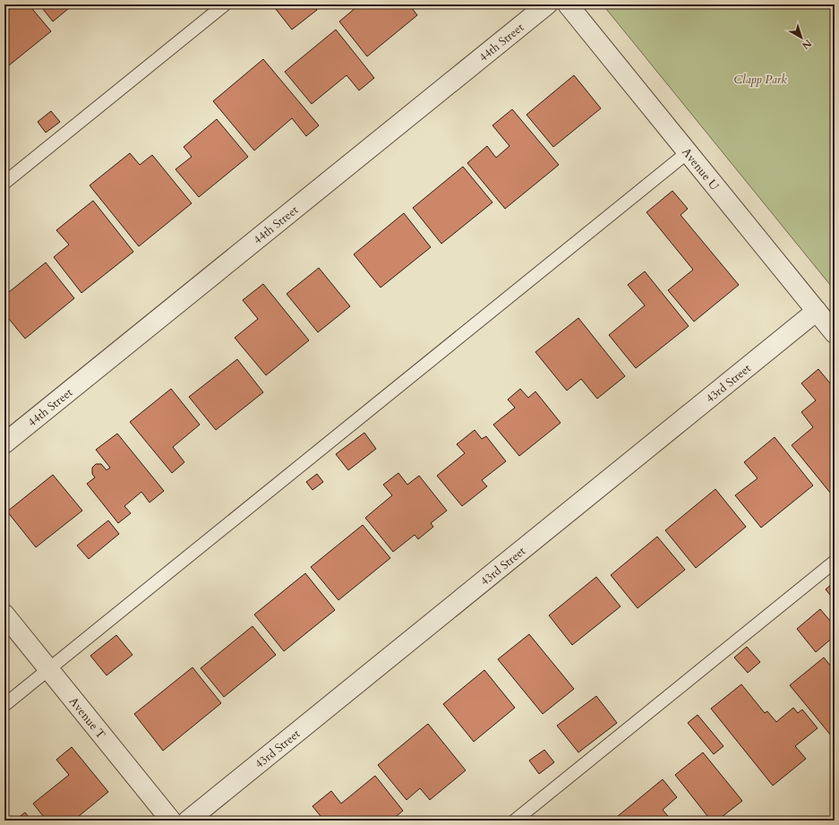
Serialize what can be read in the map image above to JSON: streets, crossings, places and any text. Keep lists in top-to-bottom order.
{
  "streets": {
    "street": [
      "44th Street",
      "Avenue U",
      "43rd Street",
      "Avenue T"
    ]
  },
  "crossings": [
    ["Avenue U", "43rd Street"]
  ],
  "parks": ["Clapp Park"],
  "north": "bottom right"
}
